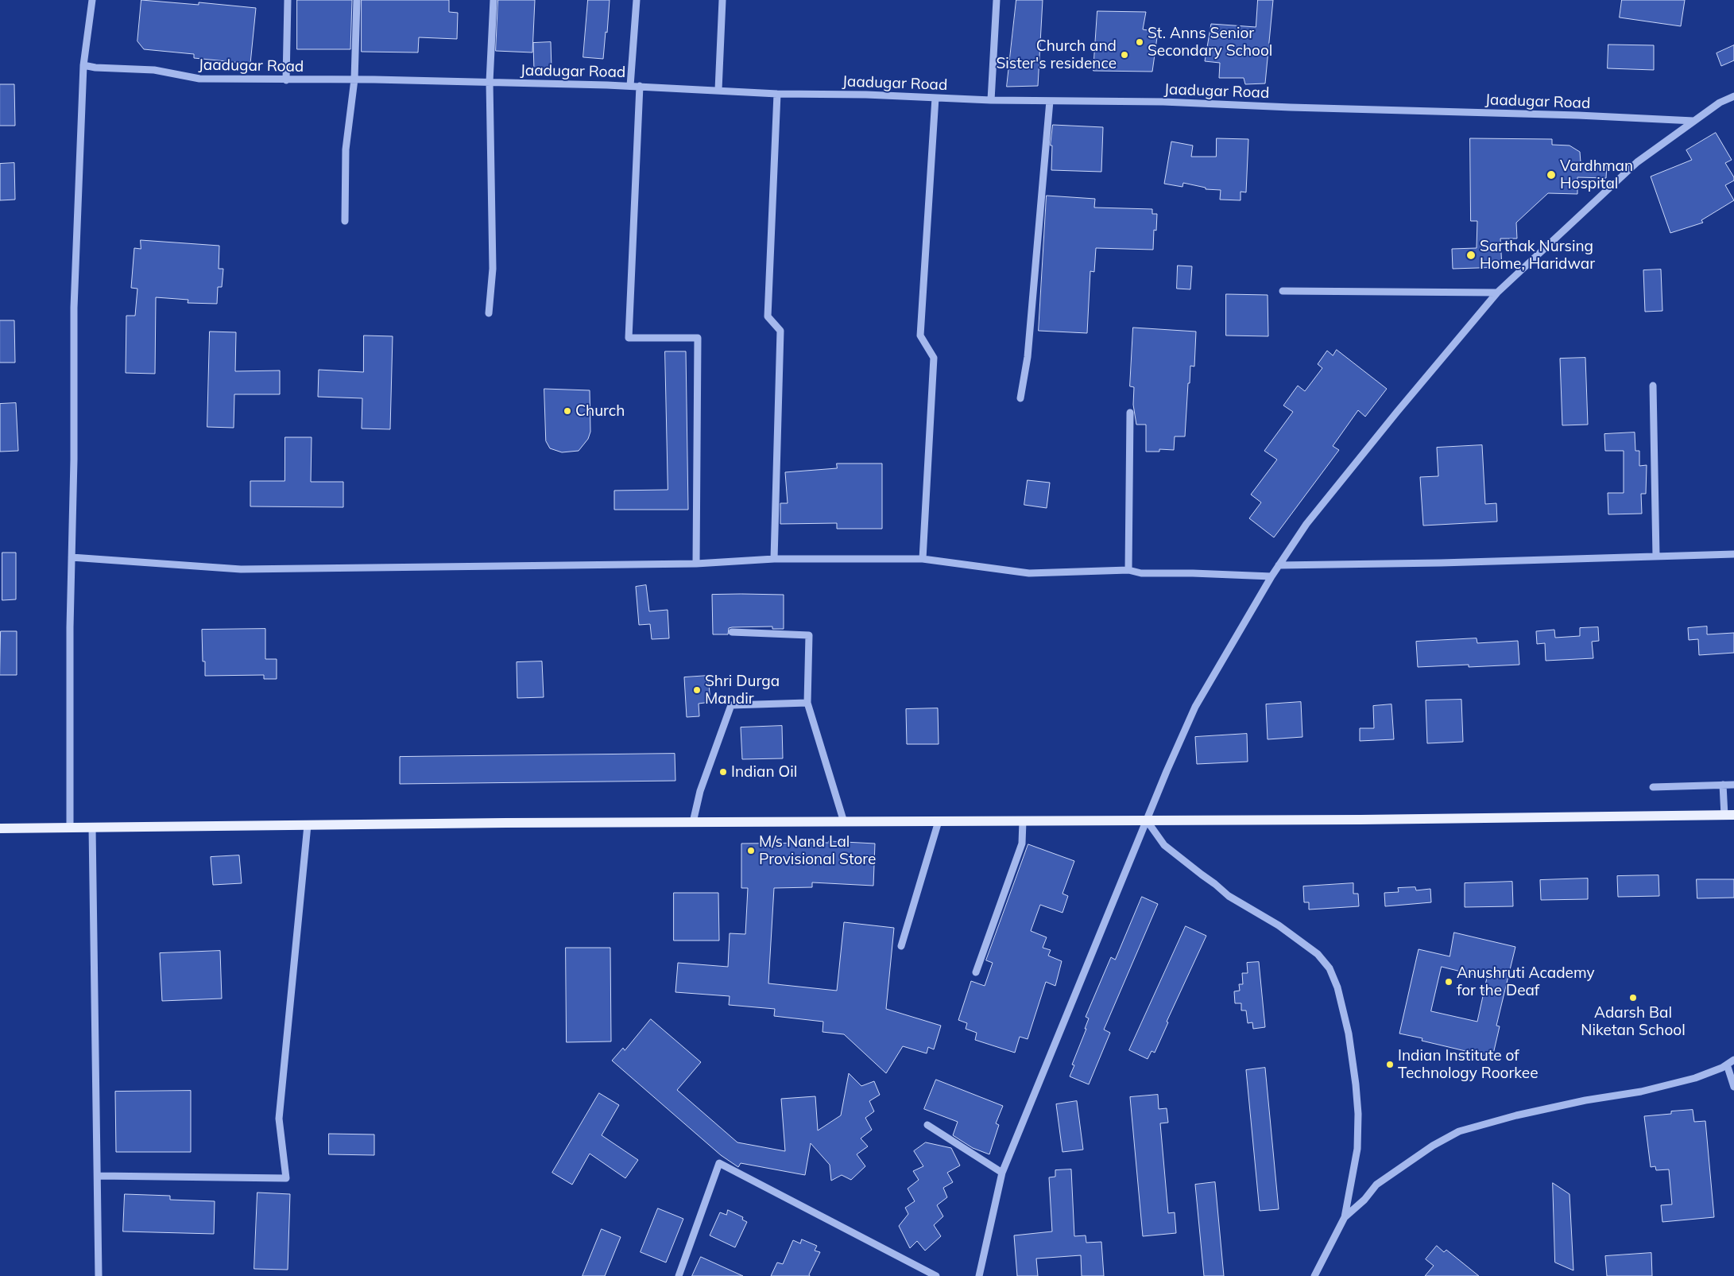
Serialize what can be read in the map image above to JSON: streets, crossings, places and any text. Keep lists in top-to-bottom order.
{
  "streets": {
    "street": ["Jaadugar Road"]
  },
  "places": [
    "St. Anns Senior Secondary School",
    "Church and Sister's residence",
    "Vardhman Hospital",
    "Sarthak Nursing Home, Haridwar",
    "Church",
    "Shri Durga Mandir",
    "Indian Oil",
    "M/s Nand Lal Provisional Store",
    "Anushruti Academy for the Deaf",
    "Adarsh Bal Niketan School",
    "Indian Institute of Technology Roorkee"
  ]
}
